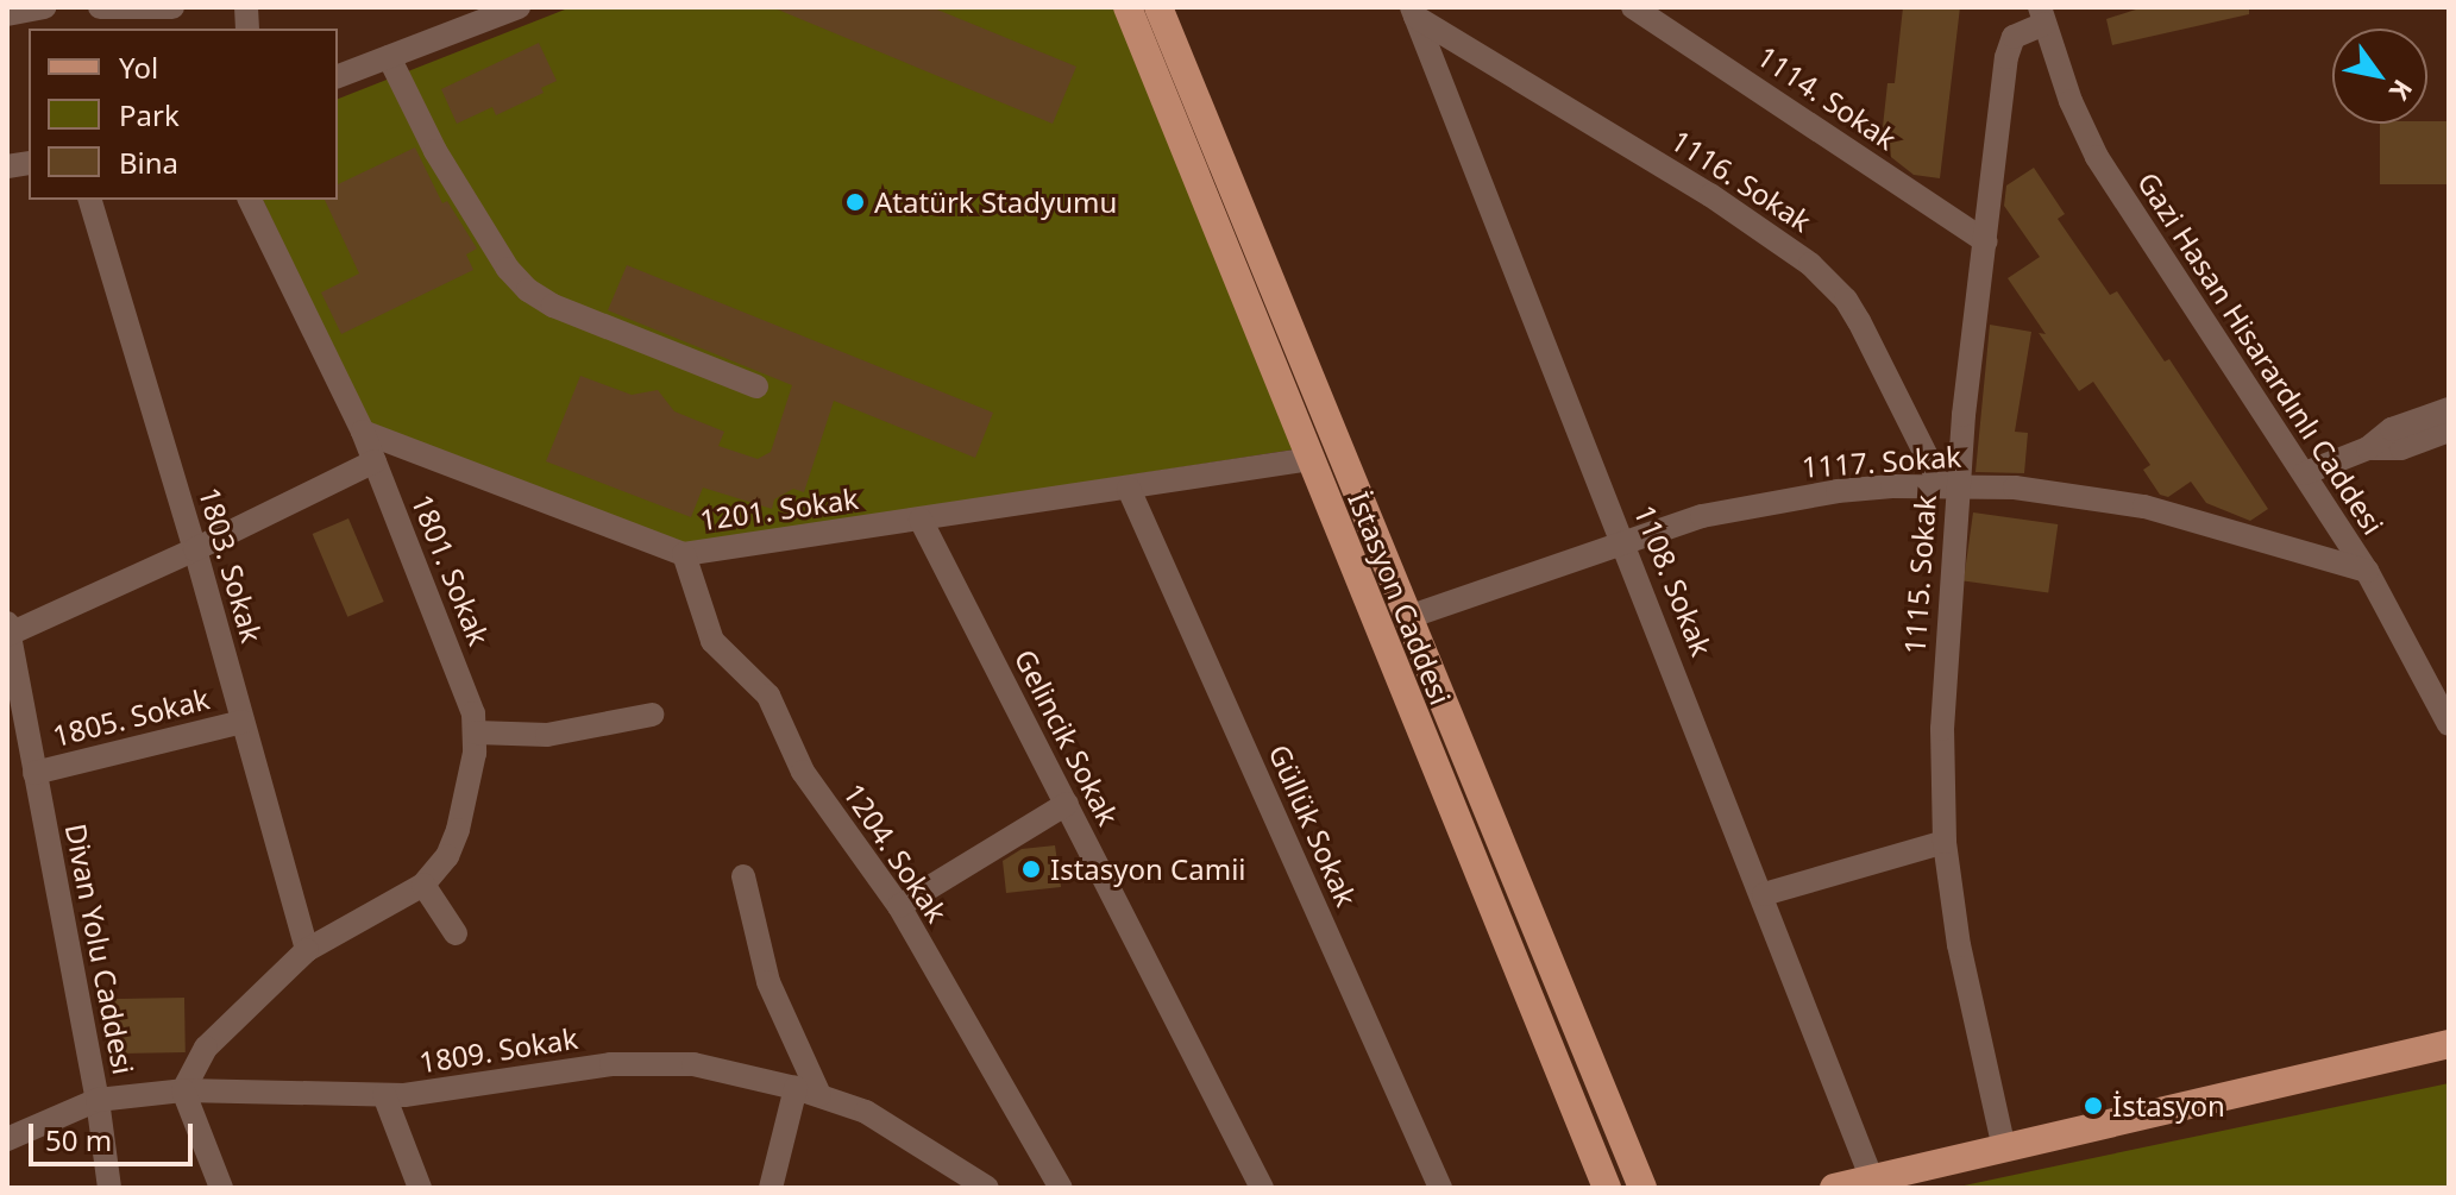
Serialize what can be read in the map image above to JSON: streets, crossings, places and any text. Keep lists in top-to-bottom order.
{
  "streets": {
    "main road": ["İstasyon Caddesi"],
    "street": [
      "1114. Sokak",
      "1116. Sokak",
      "Gazi Hasan Hisarardınlı Caddesi",
      "1117. Sokak",
      "1201. Sokak",
      "1803. Sokak",
      "1801. Sokak",
      "1115. Sokak",
      "1108. Sokak",
      "1805. Sokak",
      "Gelincik Sokak",
      "Güllük Sokak",
      "1204. Sokak",
      "Divan Yolu Caddesi",
      "1809. Sokak"
    ]
  },
  "crossings": [
    ["1114. Sokak", "1115. Sokak"],
    ["1116. Sokak", "1117. Sokak"],
    ["1116. Sokak", "1115. Sokak"],
    ["1116. Sokak", "1108. Sokak"],
    ["Gazi Hasan Hisarardınlı Caddesi", "1117. Sokak"],
    ["Gazi Hasan Hisarardınlı Caddesi", "1115. Sokak"],
    ["1117. Sokak", "1115. Sokak"],
    ["1117. Sokak", "1108. Sokak"],
    ["1117. Sokak", "İstasyon Caddesi"],
    ["1201. Sokak", "1801. Sokak"],
    ["1201. Sokak", "İstasyon Caddesi"],
    ["1201. Sokak", "Gelincik Sokak"],
    ["1201. Sokak", "Güllük Sokak"],
    ["1201. Sokak", "1204. Sokak"],
    ["1803. Sokak", "1805. Sokak"],
    ["1805. Sokak", "Divan Yolu Caddesi"],
    ["Divan Yolu Caddesi", "1809. Sokak"]
  ],
  "places": ["Atatürk Stadyumu", "Istasyon Camii", "İstasyon"],
  "legend": ["Yol", "Park", "Bina"],
  "scale_bar": "50 m",
  "north": "bottom right"
}
